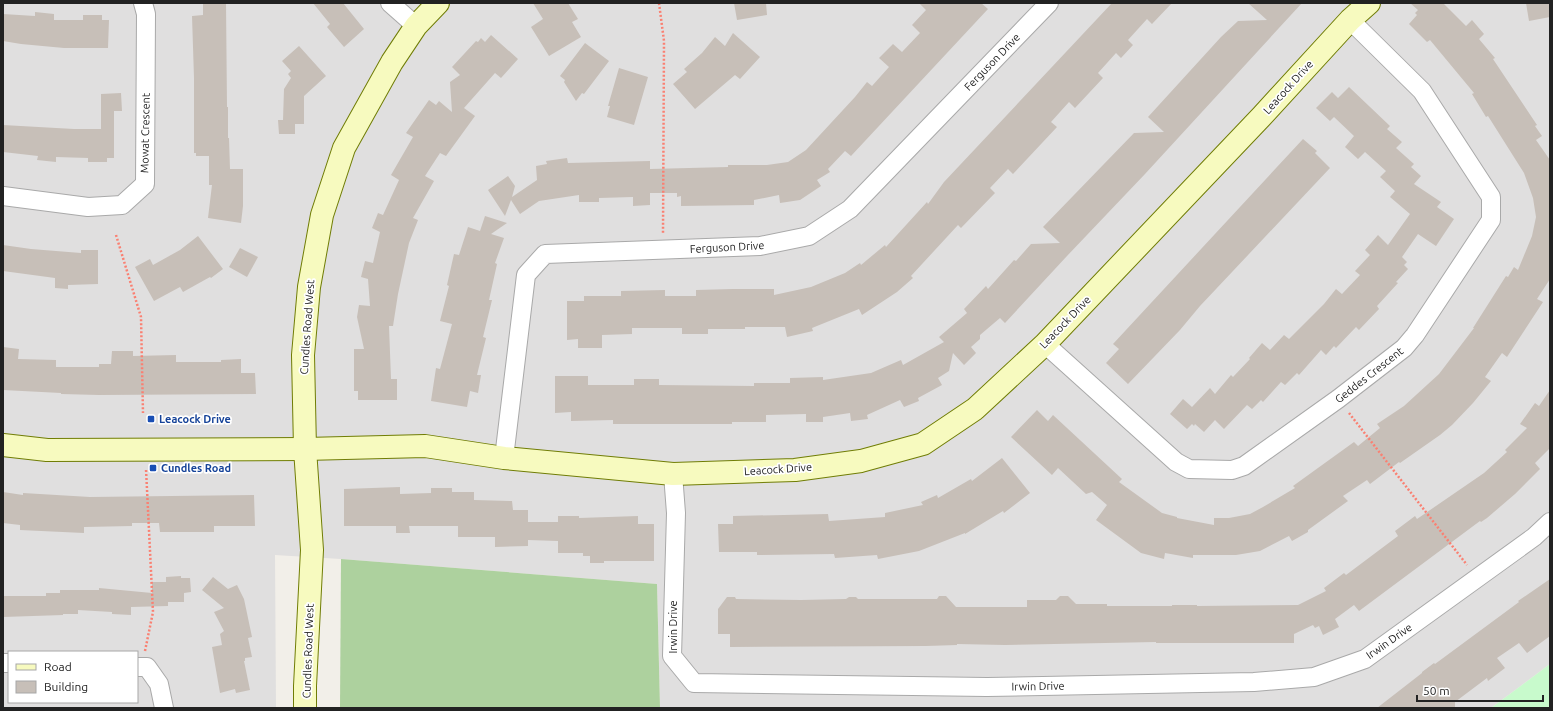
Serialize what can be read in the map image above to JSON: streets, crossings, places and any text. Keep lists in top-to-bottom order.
{
  "streets": {
    "street": [
      "Ferguson Drive",
      "Leacock Drive",
      "Mowat Crescent",
      "Cundles Road West",
      "Geddes Crescent",
      "Irwin Drive"
    ]
  },
  "crossings": [
    ["Ferguson Drive", "Leacock Drive"],
    ["Leacock Drive", "Cundles Road West"],
    ["Leacock Drive", "Geddes Crescent"],
    ["Leacock Drive", "Irwin Drive"]
  ],
  "places": {
    "transit": ["Leacock Drive", "Cundles Road"]
  },
  "legend": ["Road", "Building"],
  "scale_bar": "50 m"
}
